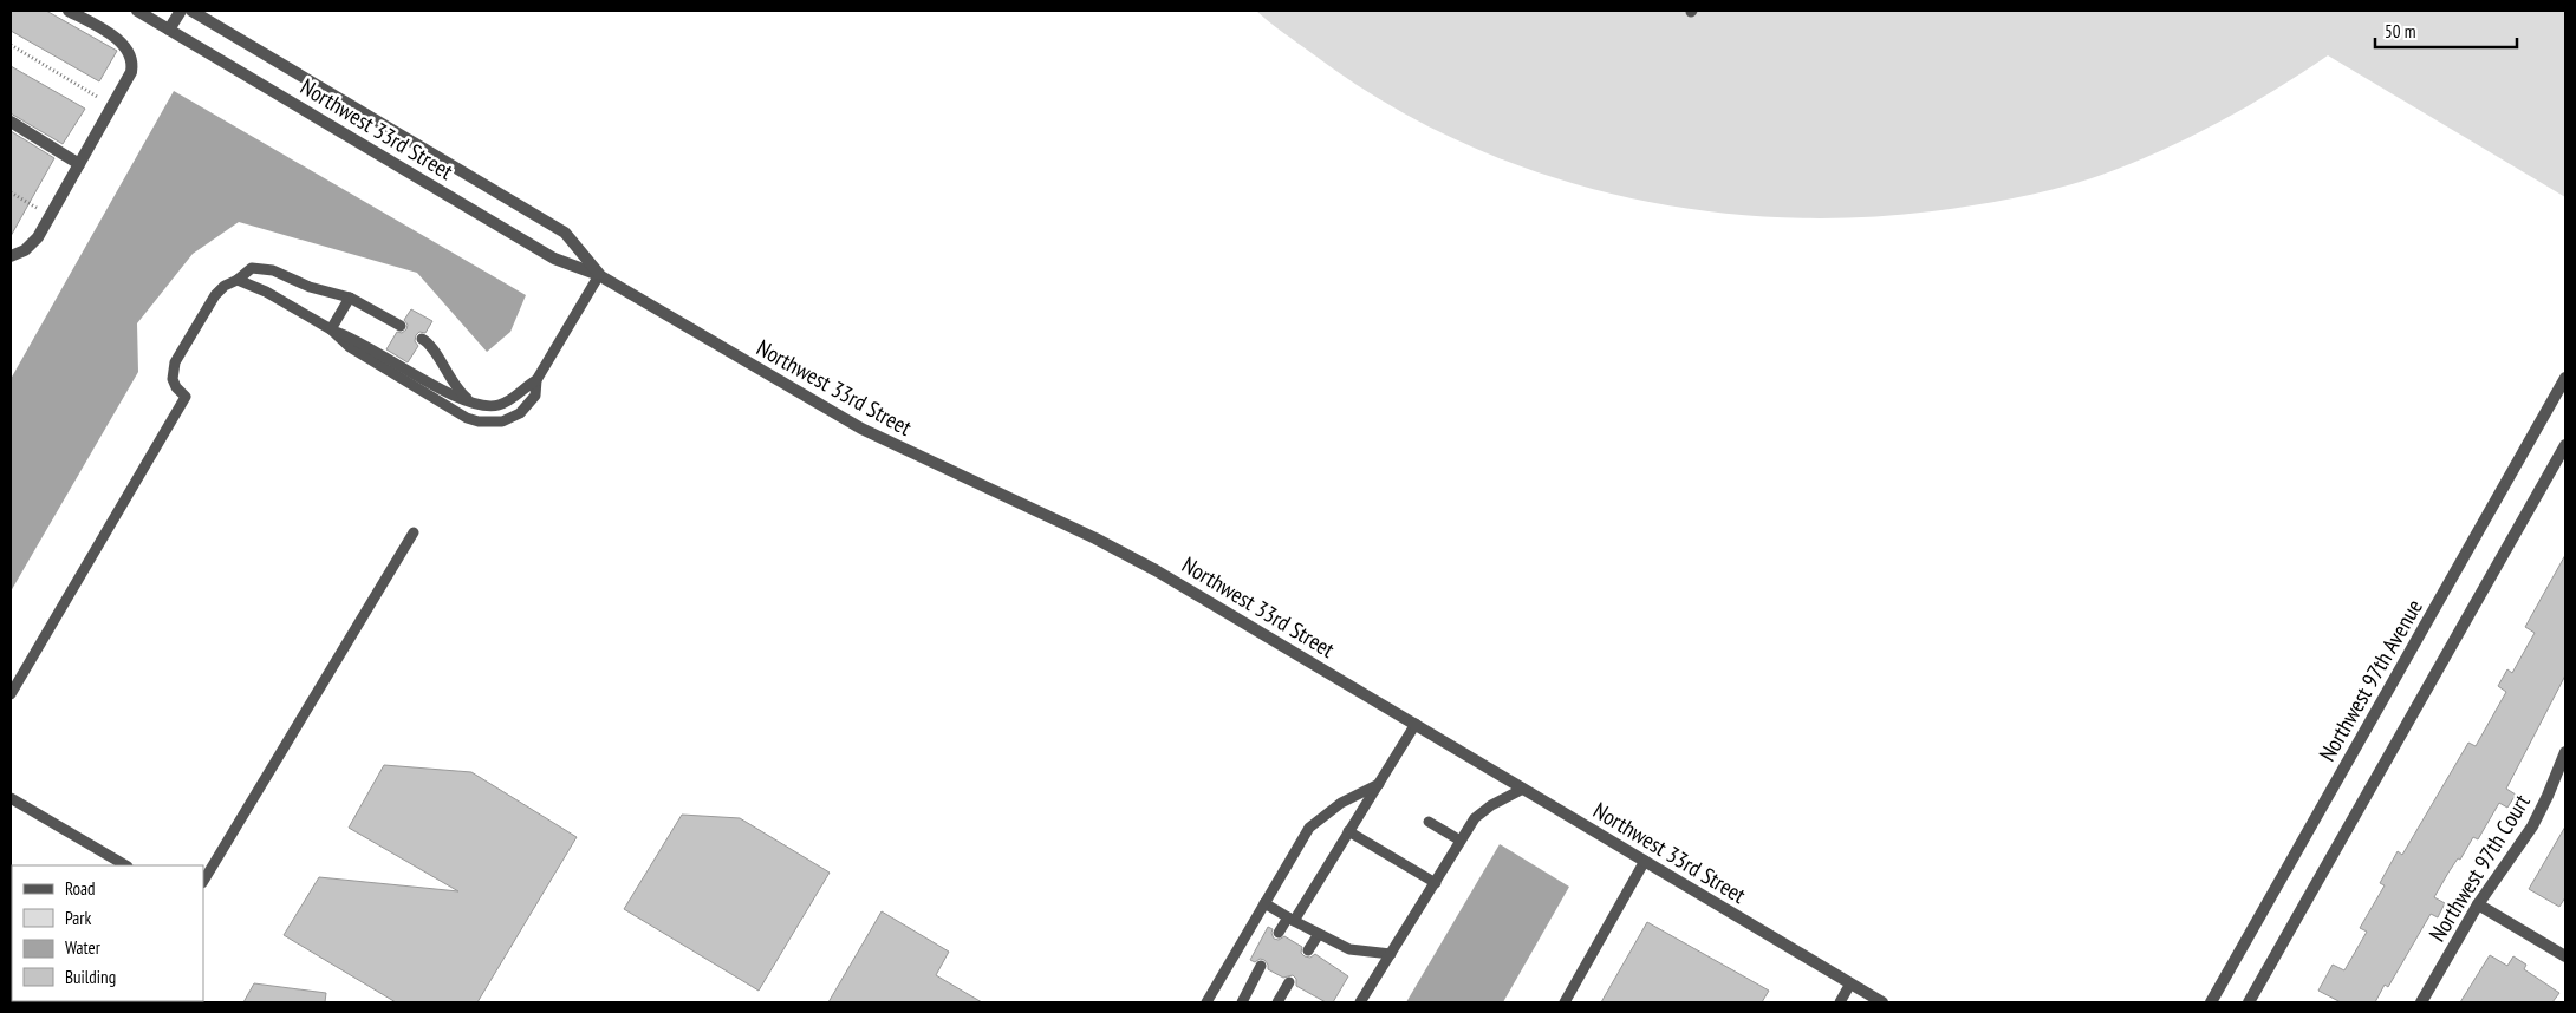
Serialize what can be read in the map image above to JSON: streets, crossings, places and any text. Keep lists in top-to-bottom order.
{
  "streets": {
    "street": ["Northwest 33rd Street", "Northwest 97th Avenue", "Northwest 97th Court"]
  },
  "legend": [
    "Road",
    "Park",
    "Water",
    "Building"
  ],
  "scale_bar": "50 m"
}
